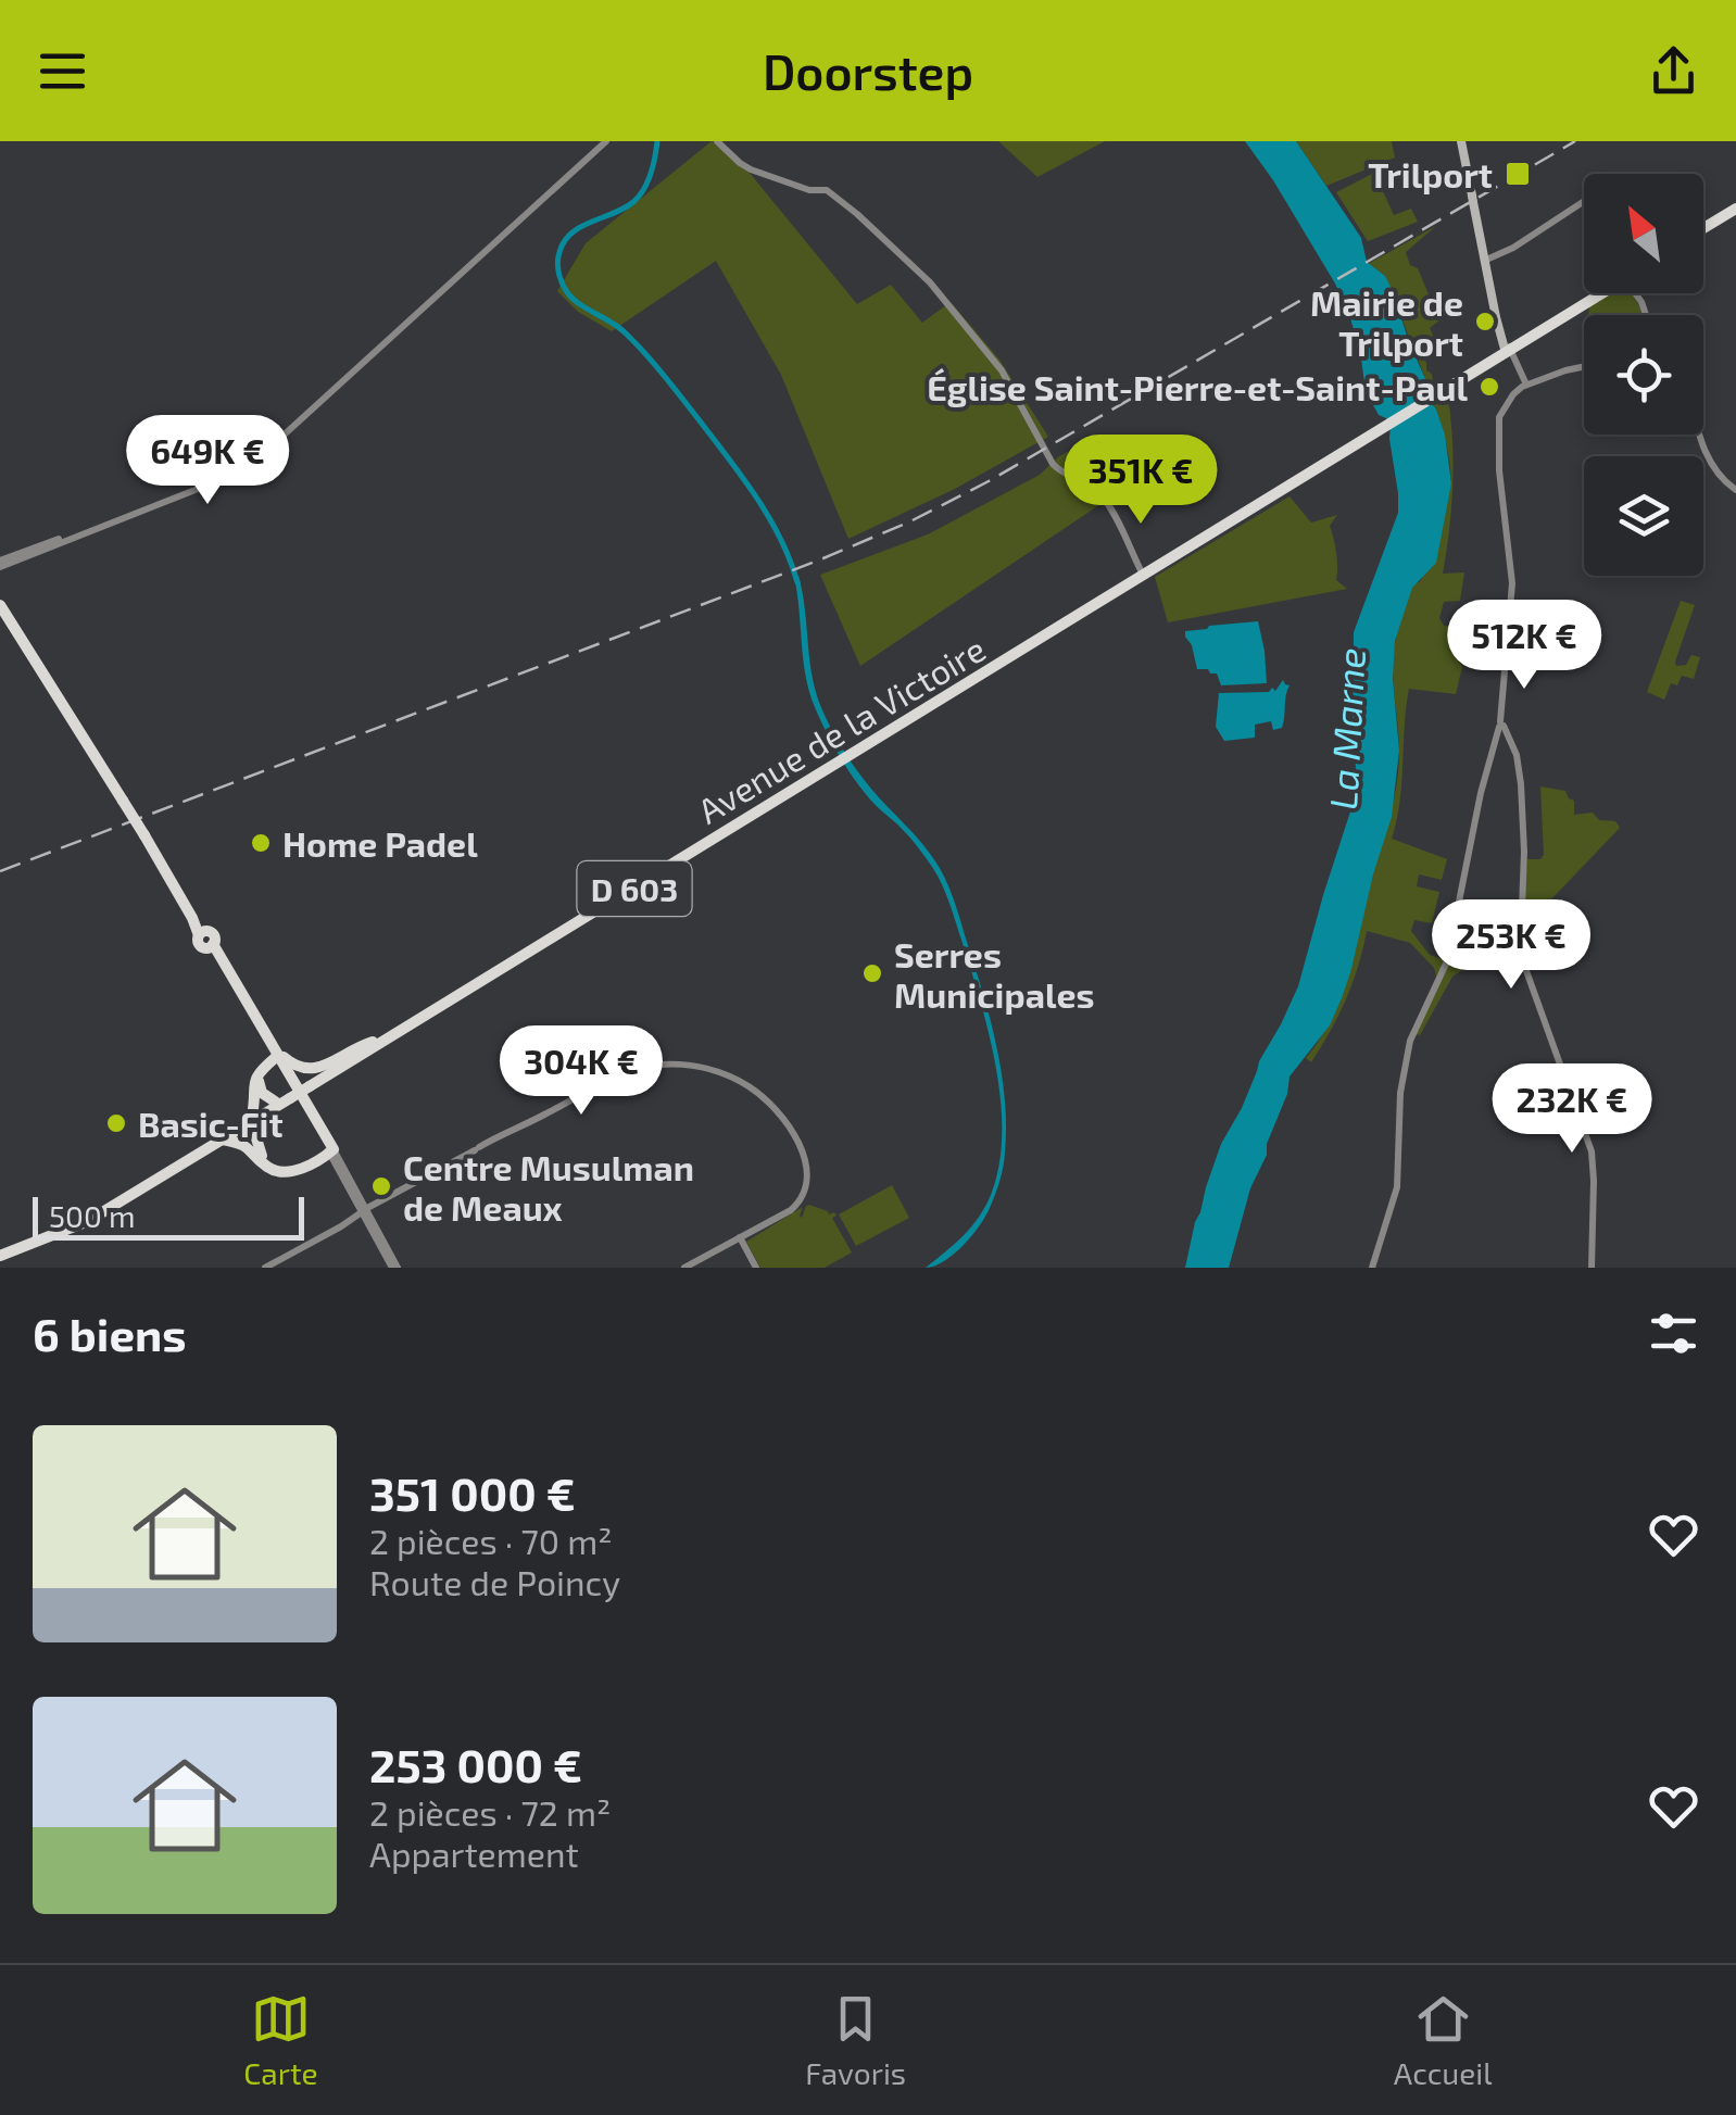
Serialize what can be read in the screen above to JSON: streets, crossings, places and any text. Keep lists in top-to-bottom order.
{
  "streets": {
    "main road": ["Avenue de la Victoire", "D 603"]
  },
  "crossings": [
    ["Avenue de la Victoire", "D 603"]
  ],
  "water": ["La Marne"],
  "places": {
    "transit": ["Trilport"],
    "other": [
      "Mairie de Trilport",
      "Église Saint-Pierre-et-Saint-Paul",
      "Home Padel",
      "Serres Municipales",
      "Basic-Fit",
      "Centre Musulman de Meaux"
    ]
  },
  "scale_bar": "500 m",
  "north": "top left",
  "page": {
    "header": "Doorstep",
    "price": [
      "649K €",
      "351K €",
      "512K €",
      "253K €",
      "304K €",
      "232K €"
    ],
    "scale": "500 m",
    "heading": "6 biens",
    "list": [
      {
        "name": "351 000 €",
        "note": "2 pièces · 70 m² · Route de Poincy"
      },
      {
        "name": "253 000 €",
        "note": "2 pièces · 72 m² · Appartement"
      }
    ],
    "tabs": ["Carte", "Favoris", "Accueil"]
  }
}
